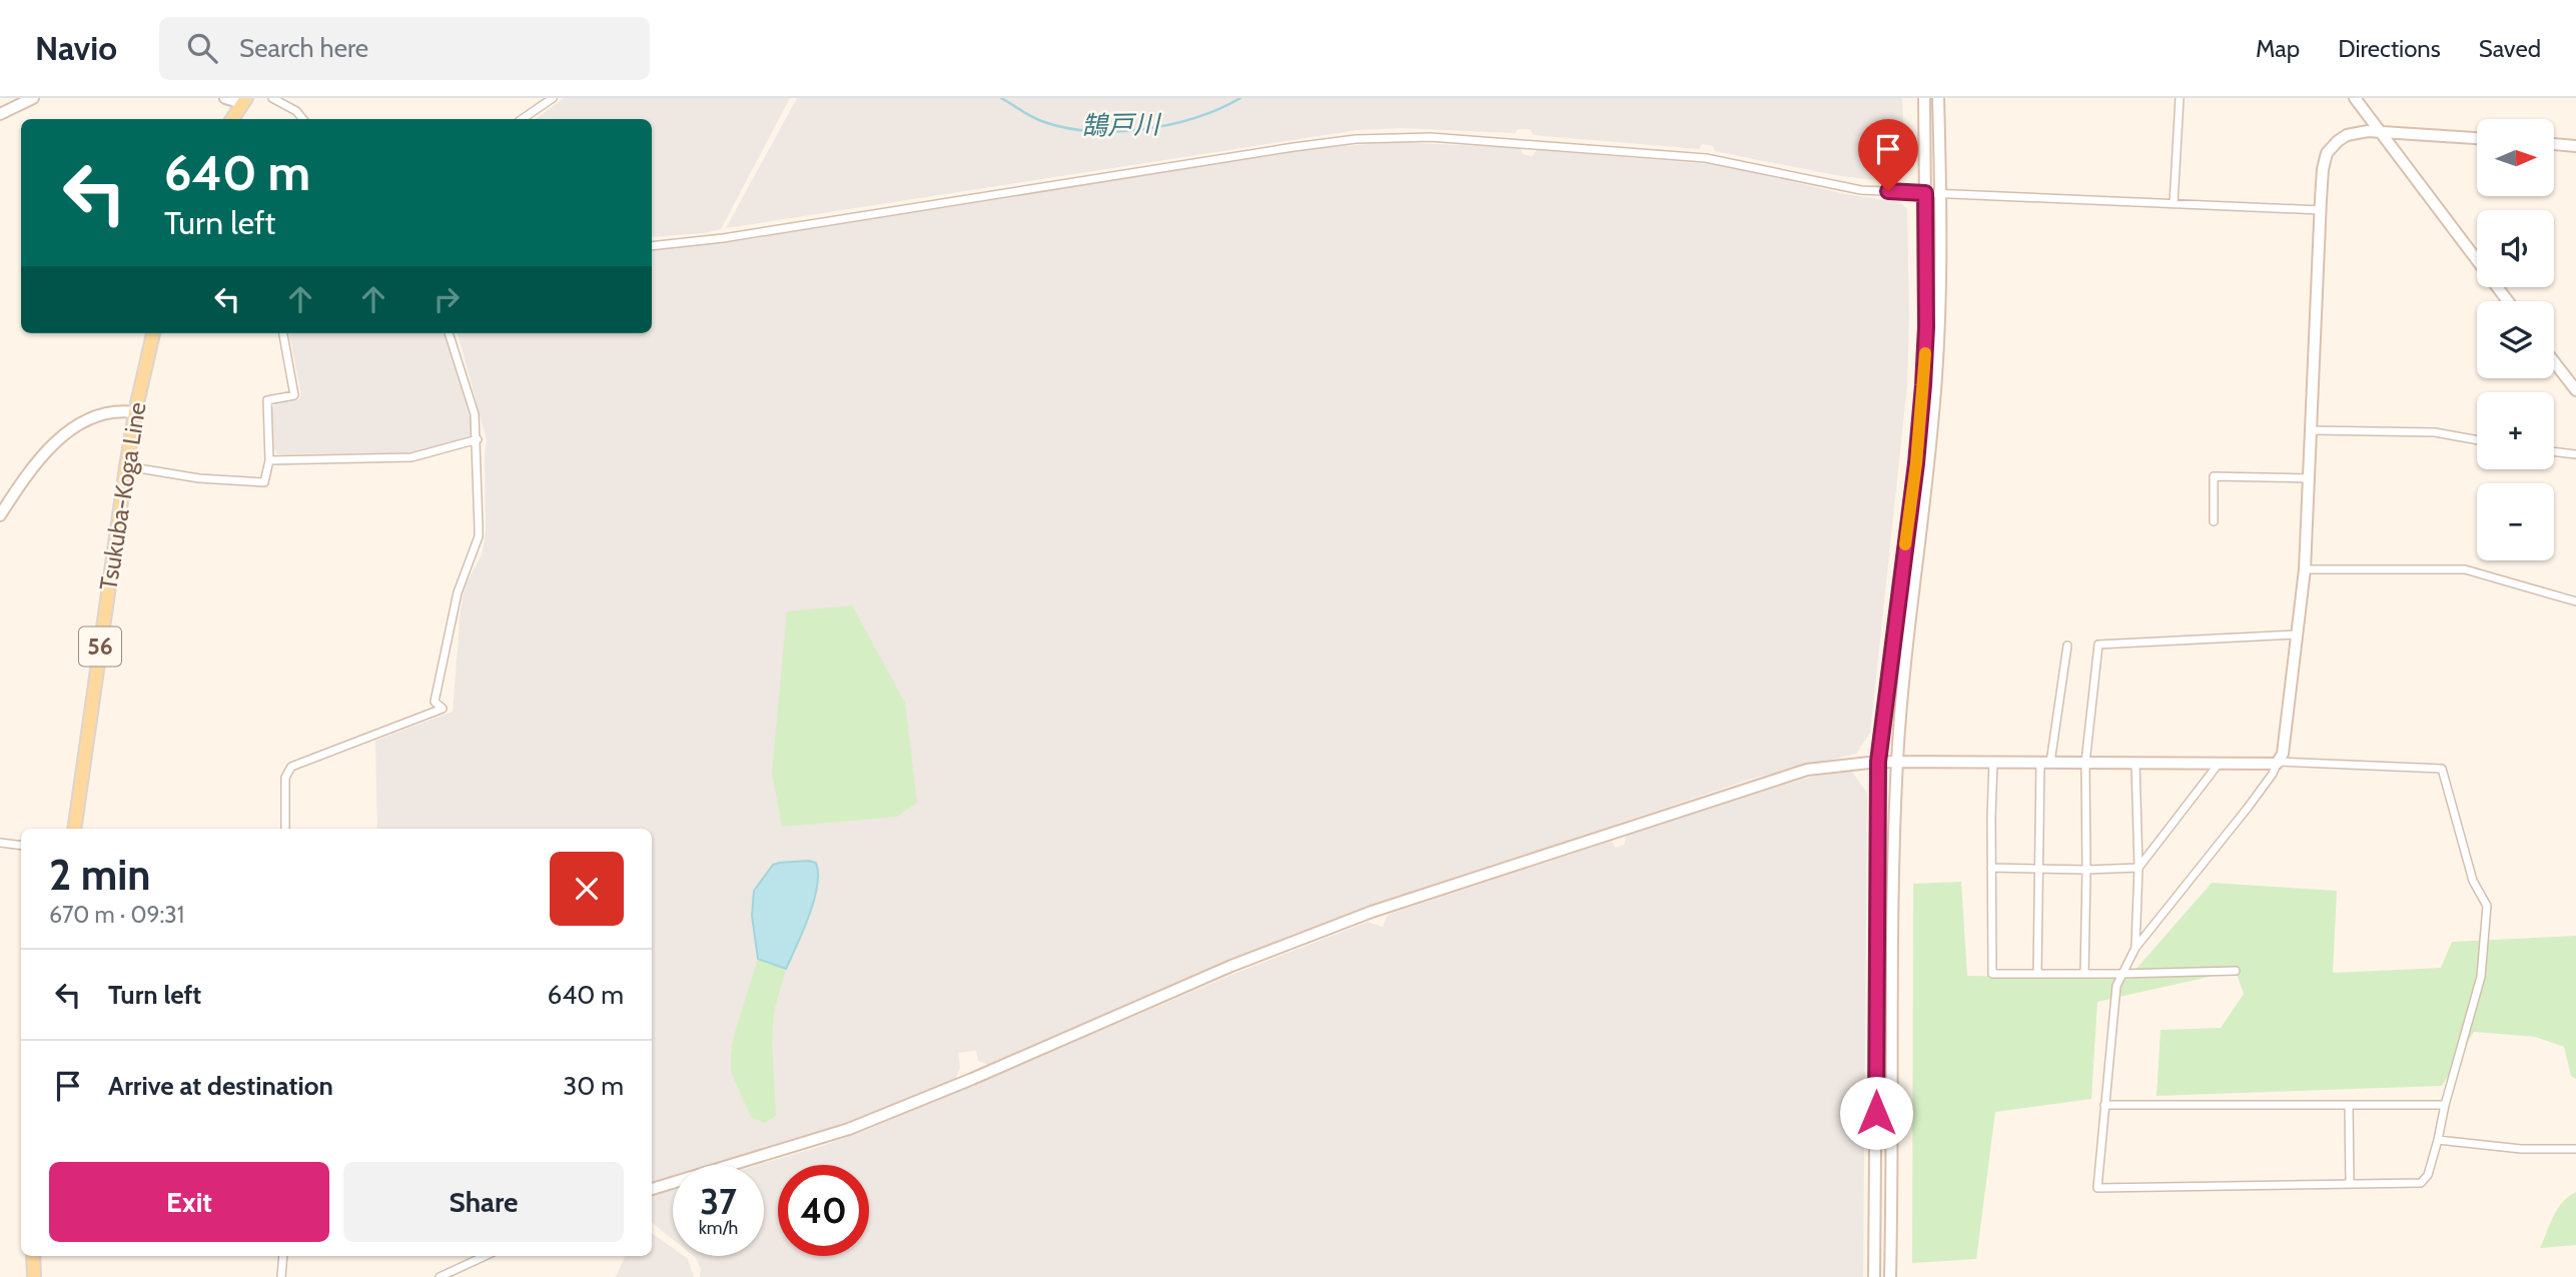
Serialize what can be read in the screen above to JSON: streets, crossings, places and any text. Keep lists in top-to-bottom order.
{
  "streets": {
    "main road": ["Tsukuba-Koga Line", "56"]
  },
  "water": ["鵠戸川"],
  "north": "right",
  "page": {
    "header": "Navio",
    "search": "Search here",
    "nav": ["Map", "Directions", "Saved"],
    "map_buttons": ["+", "−"],
    "turn": ["640 m", "Turn left"],
    "heading": ["2 min", "670 m · 09:31"],
    "list": [
      {
        "name": "Turn left",
        "value": "640 m"
      },
      {
        "name": "Arrive at destination",
        "value": "30 m"
      }
    ],
    "buttons": ["Exit", "Share"],
    "speed": "37 km/h",
    "limit": "40"
  }
}
